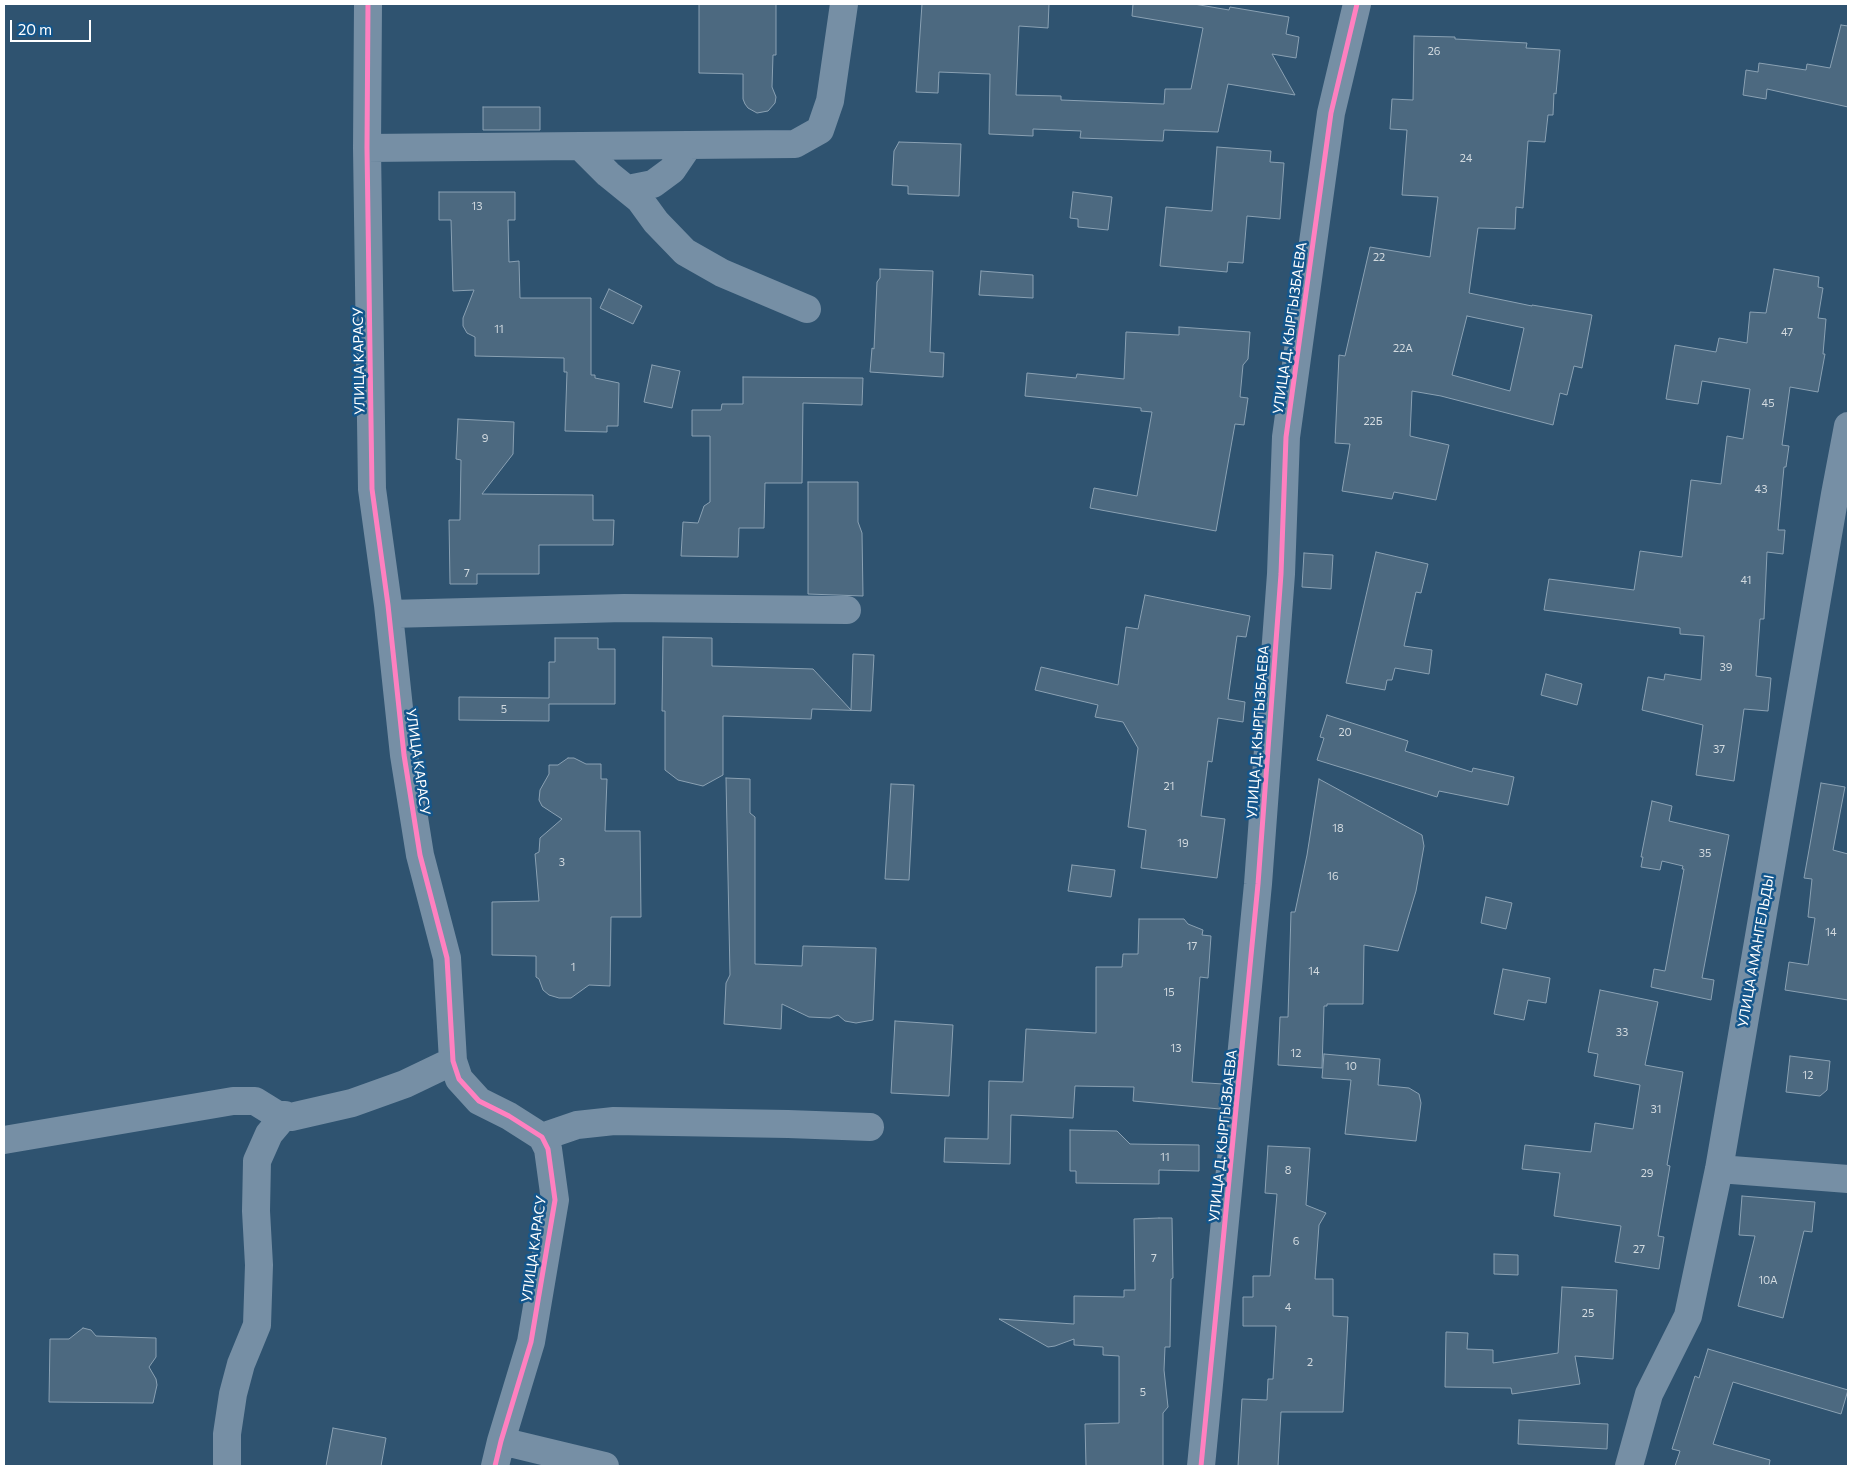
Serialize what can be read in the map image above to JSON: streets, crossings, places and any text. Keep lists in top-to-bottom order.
{
  "streets": {
    "street": ["УЛИЦА Д. КЫРГЫЗБАЕВА", "УЛИЦА КАРАСУ", "УЛИЦА АМАНГЕЛЬДЫ"]
  },
  "house_numbers": [
    "26",
    "24",
    "13",
    "22",
    "11",
    "47",
    "22А",
    "45",
    "22Б",
    "9",
    "43",
    "7",
    "41",
    "39",
    "5",
    "20",
    "37",
    "21",
    "18",
    "19",
    "35",
    "3",
    "16",
    "14",
    "17",
    "1",
    "14",
    "15",
    "33",
    "13",
    "12",
    "10",
    "12",
    "31",
    "11",
    "8",
    "29",
    "6",
    "27",
    "7",
    "10А",
    "4",
    "25",
    "2",
    "5"
  ],
  "scale_bar": "20 m"
}
